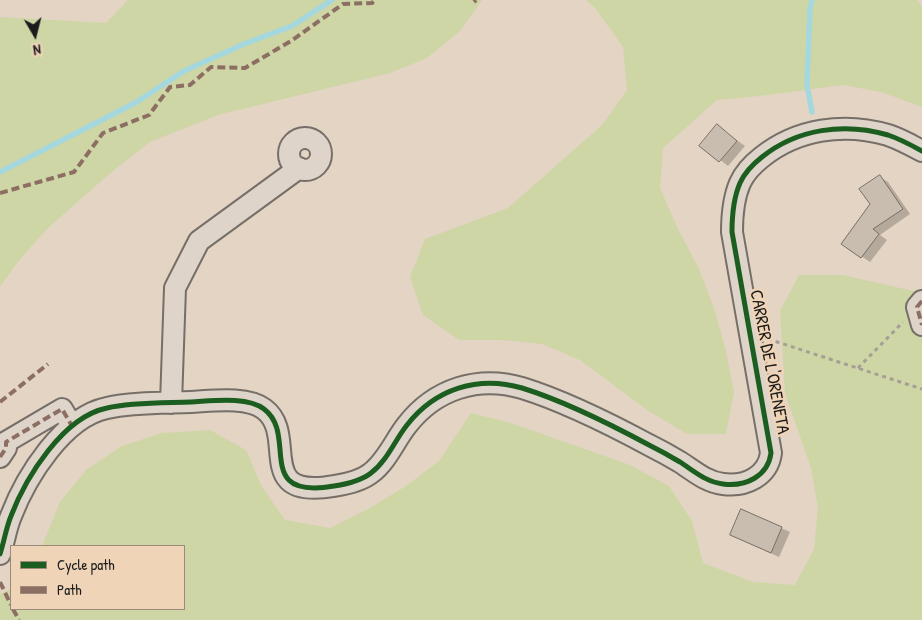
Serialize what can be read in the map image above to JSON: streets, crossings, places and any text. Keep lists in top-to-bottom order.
{
  "streets": {
    "street": ["CARRER DE L'ORENETA"]
  },
  "legend": ["Cycle path", "Path"],
  "north": "bottom"
}
